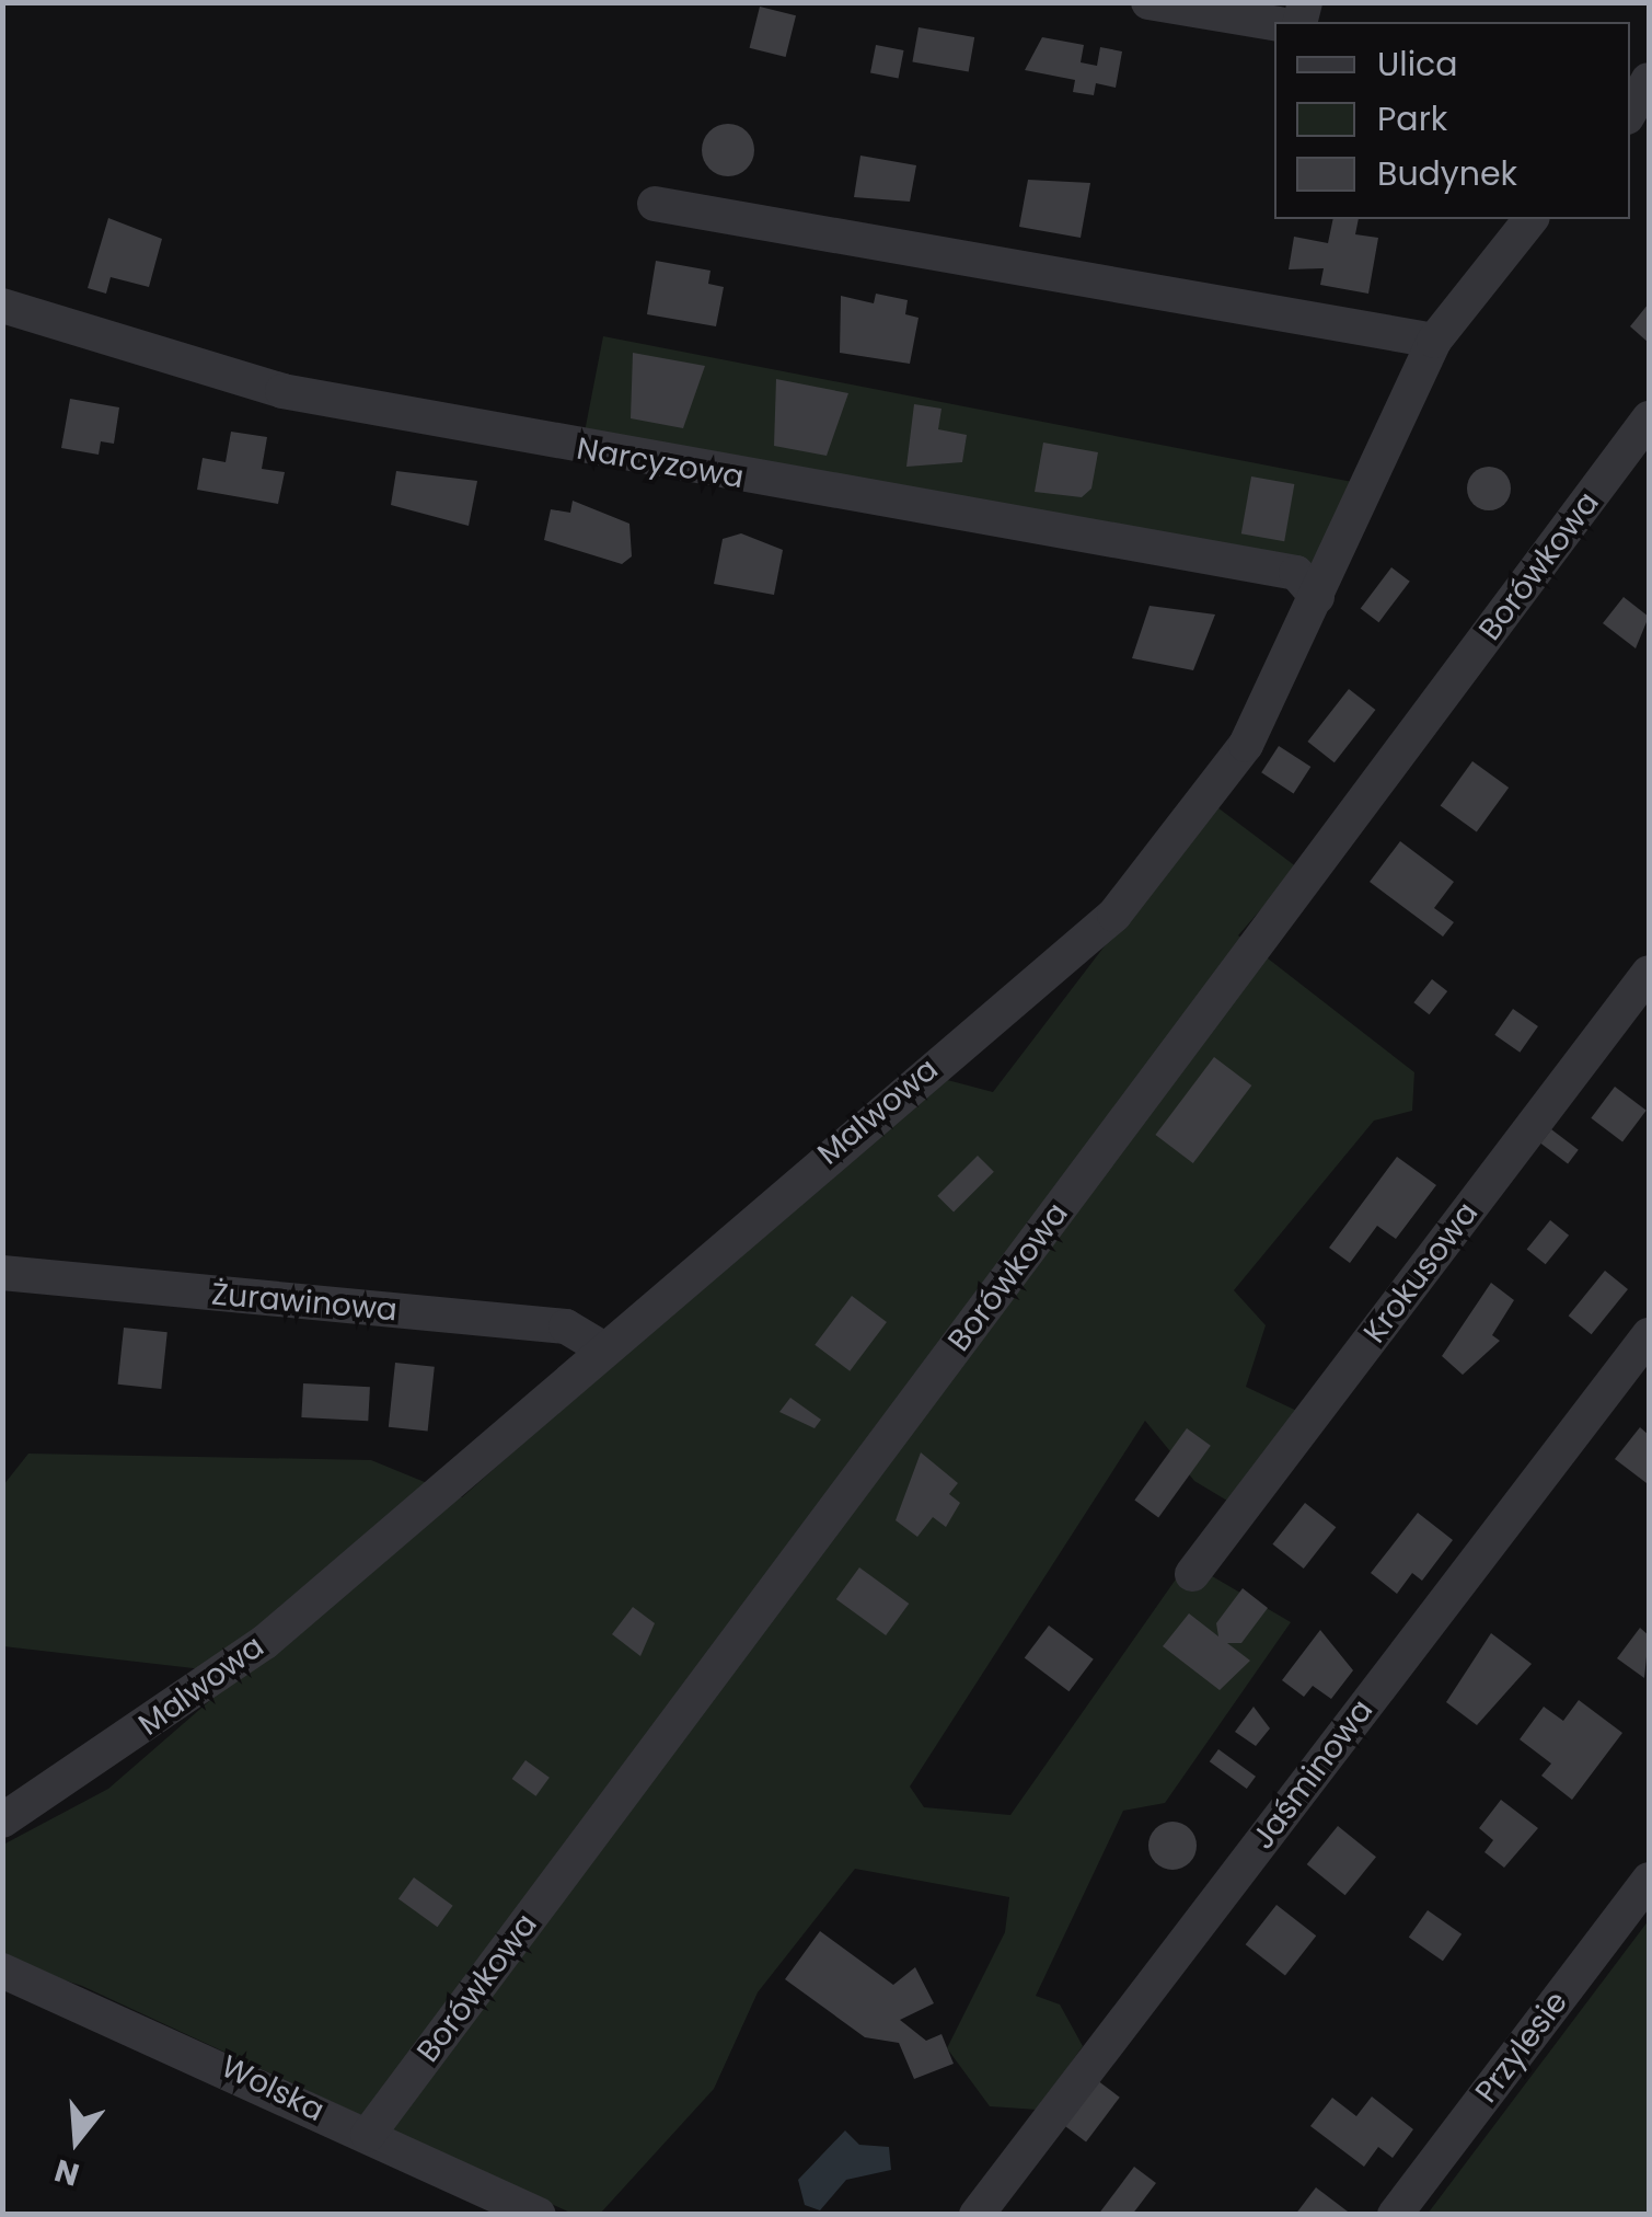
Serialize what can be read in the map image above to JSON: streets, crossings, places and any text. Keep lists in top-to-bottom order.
{
  "streets": {
    "street": [
      "Narcyzowa",
      "Borówkowa",
      "Malwowa",
      "Krokusowa",
      "Żurawinowa",
      "Jaśminowa",
      "Przylesie",
      "Wolska"
    ]
  },
  "crossings": [
    ["Narcyzowa", "Malwowa"],
    ["Borówkowa", "Wolska"],
    ["Malwowa", "Żurawinowa"]
  ],
  "legend": ["Ulica", "Park", "Budynek"],
  "north": "bottom"
}
